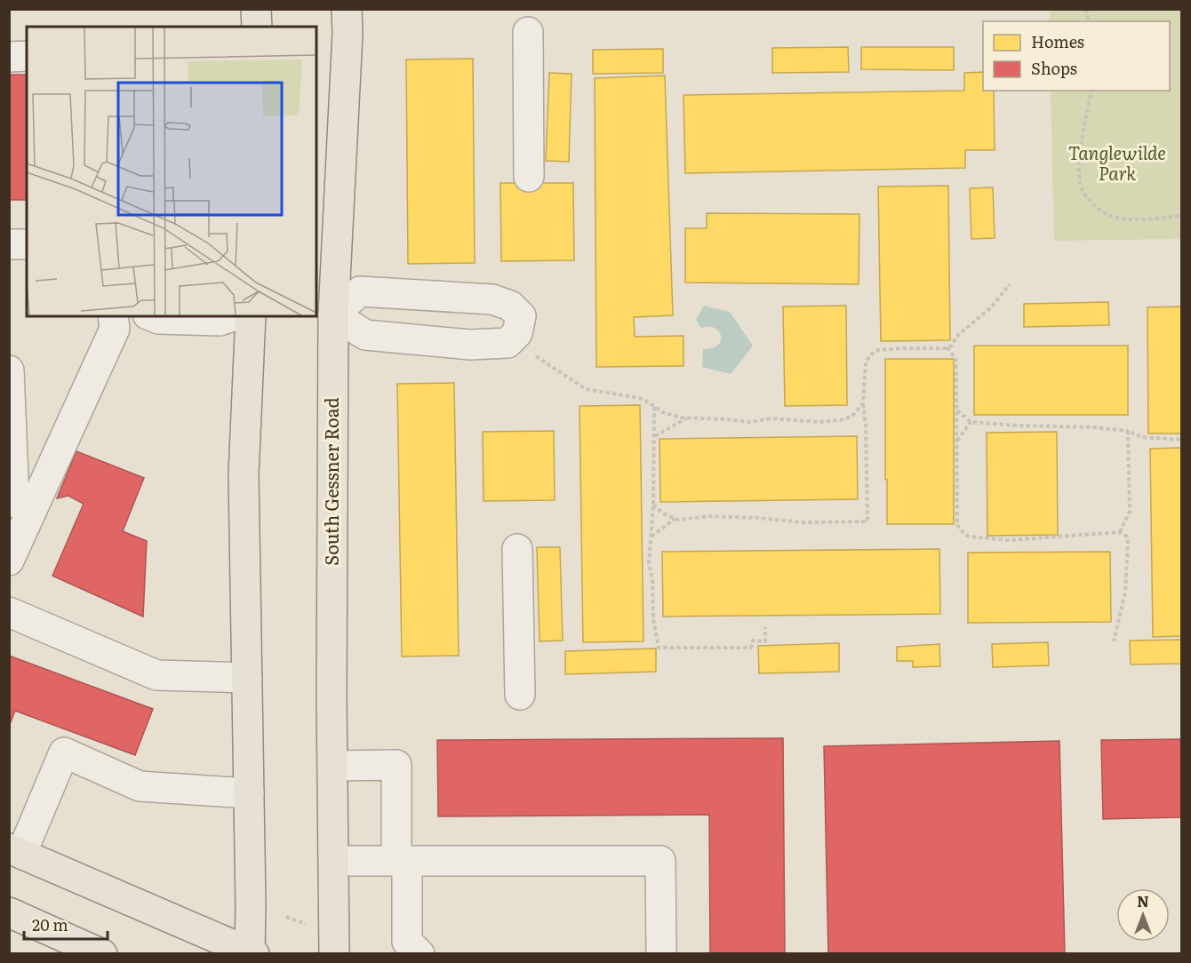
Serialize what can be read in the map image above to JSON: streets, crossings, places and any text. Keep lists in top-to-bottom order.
{
  "streets": {
    "main road": ["South Gessner Road"]
  },
  "parks": ["Tanglewilde Park"],
  "legend": ["Homes", "Shops"],
  "scale_bar": "20 m",
  "north": "top"
}
